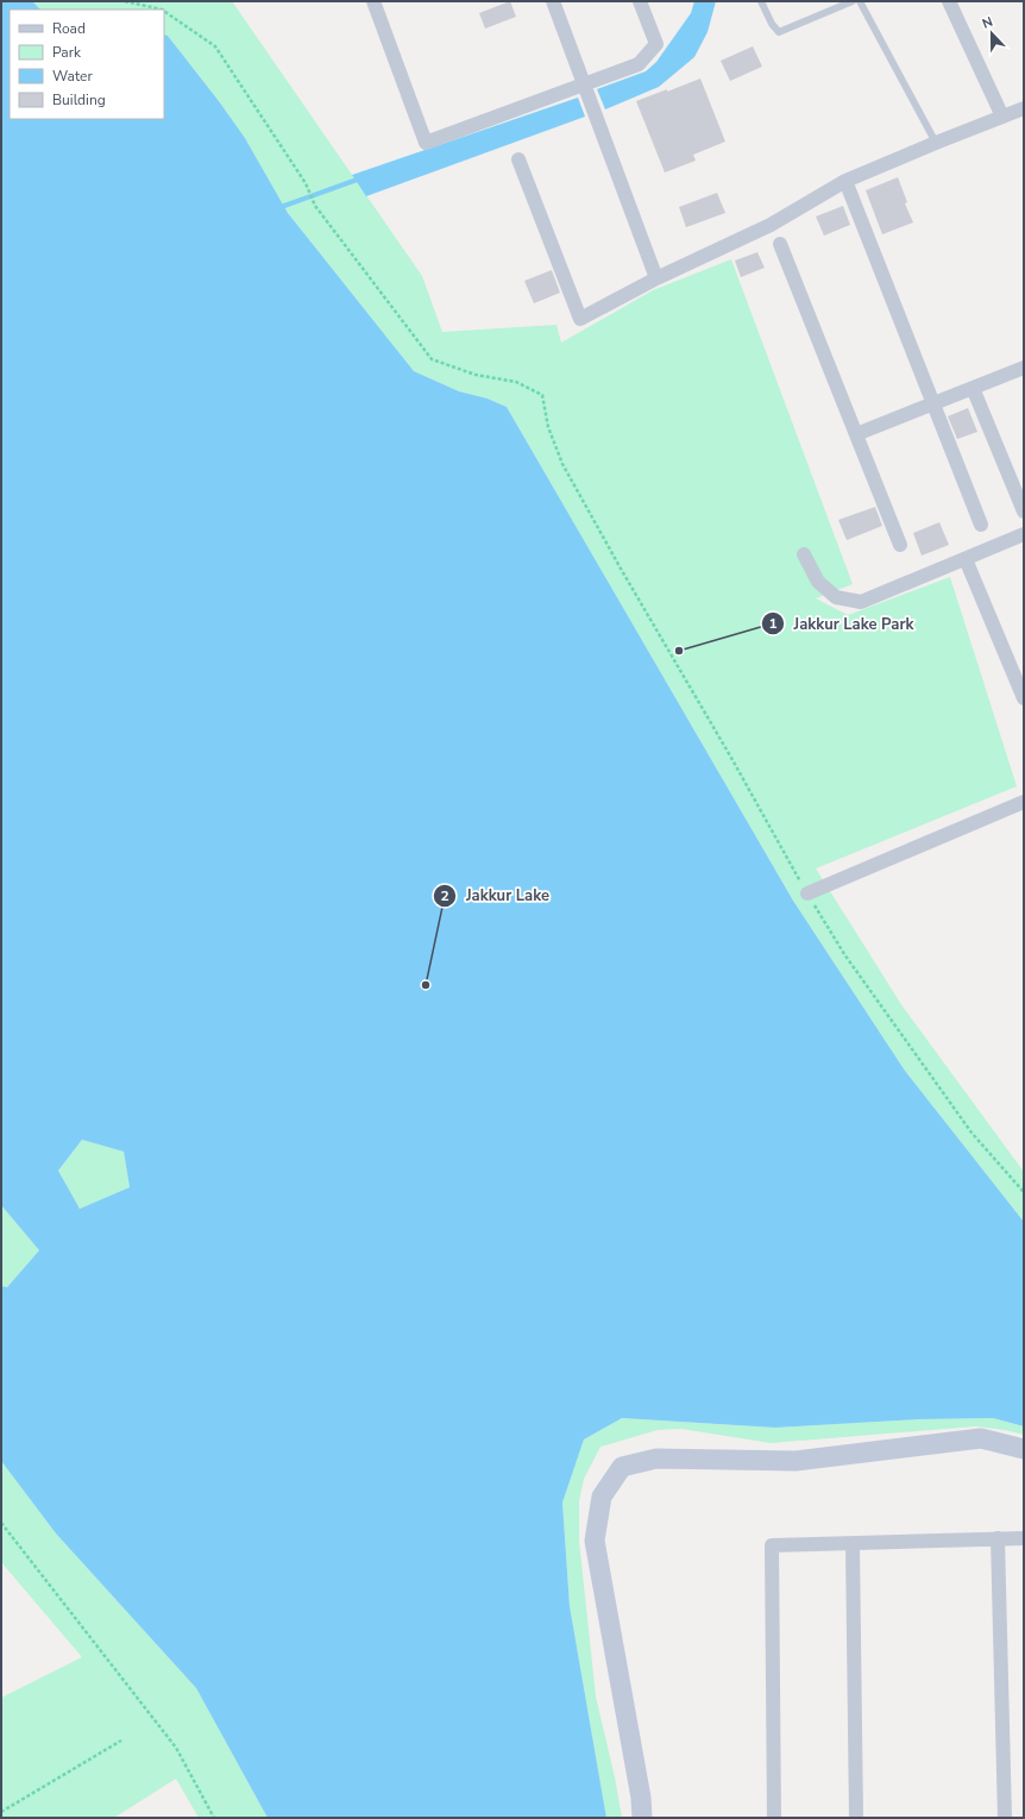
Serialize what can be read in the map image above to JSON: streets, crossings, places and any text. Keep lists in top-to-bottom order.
{
  "places": ["Jakkur Lake Park", "Jakkur Lake"],
  "legend": [
    "Road",
    "Park",
    "Water",
    "Building"
  ],
  "north": "top"
}
